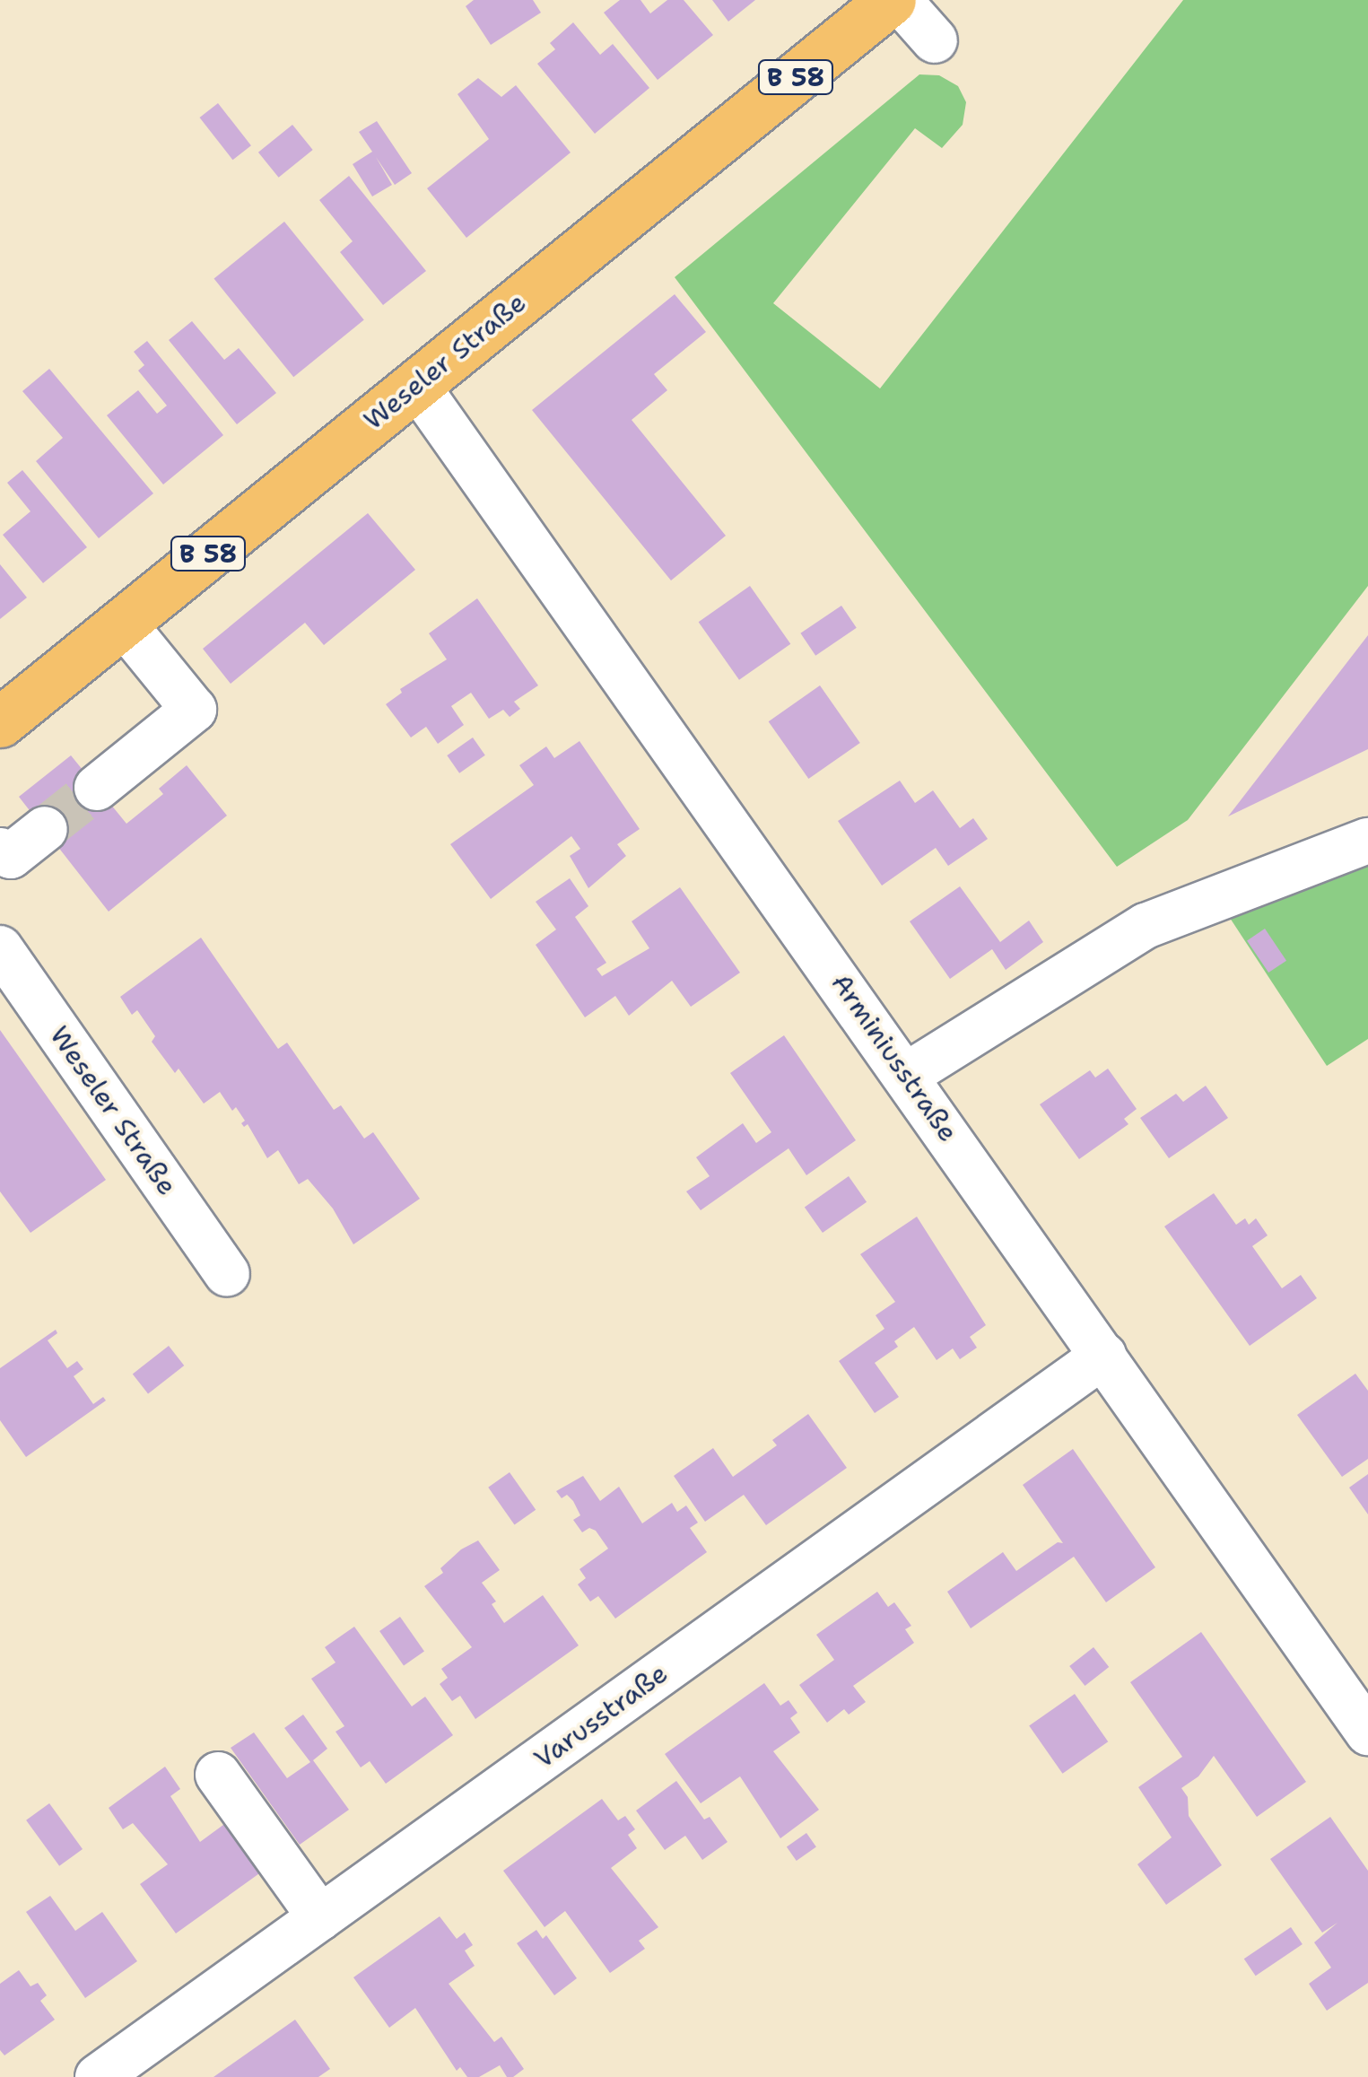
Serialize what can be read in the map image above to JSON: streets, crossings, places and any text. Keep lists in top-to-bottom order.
{
  "streets": {
    "main road": ["B 58", "Weseler Straße"],
    "street": ["Arminiusstraße", "Varusstraße"]
  },
  "crossings": [
    ["Weseler Straße", "Arminiusstraße"],
    ["Arminiusstraße", "Varusstraße"]
  ]
}
